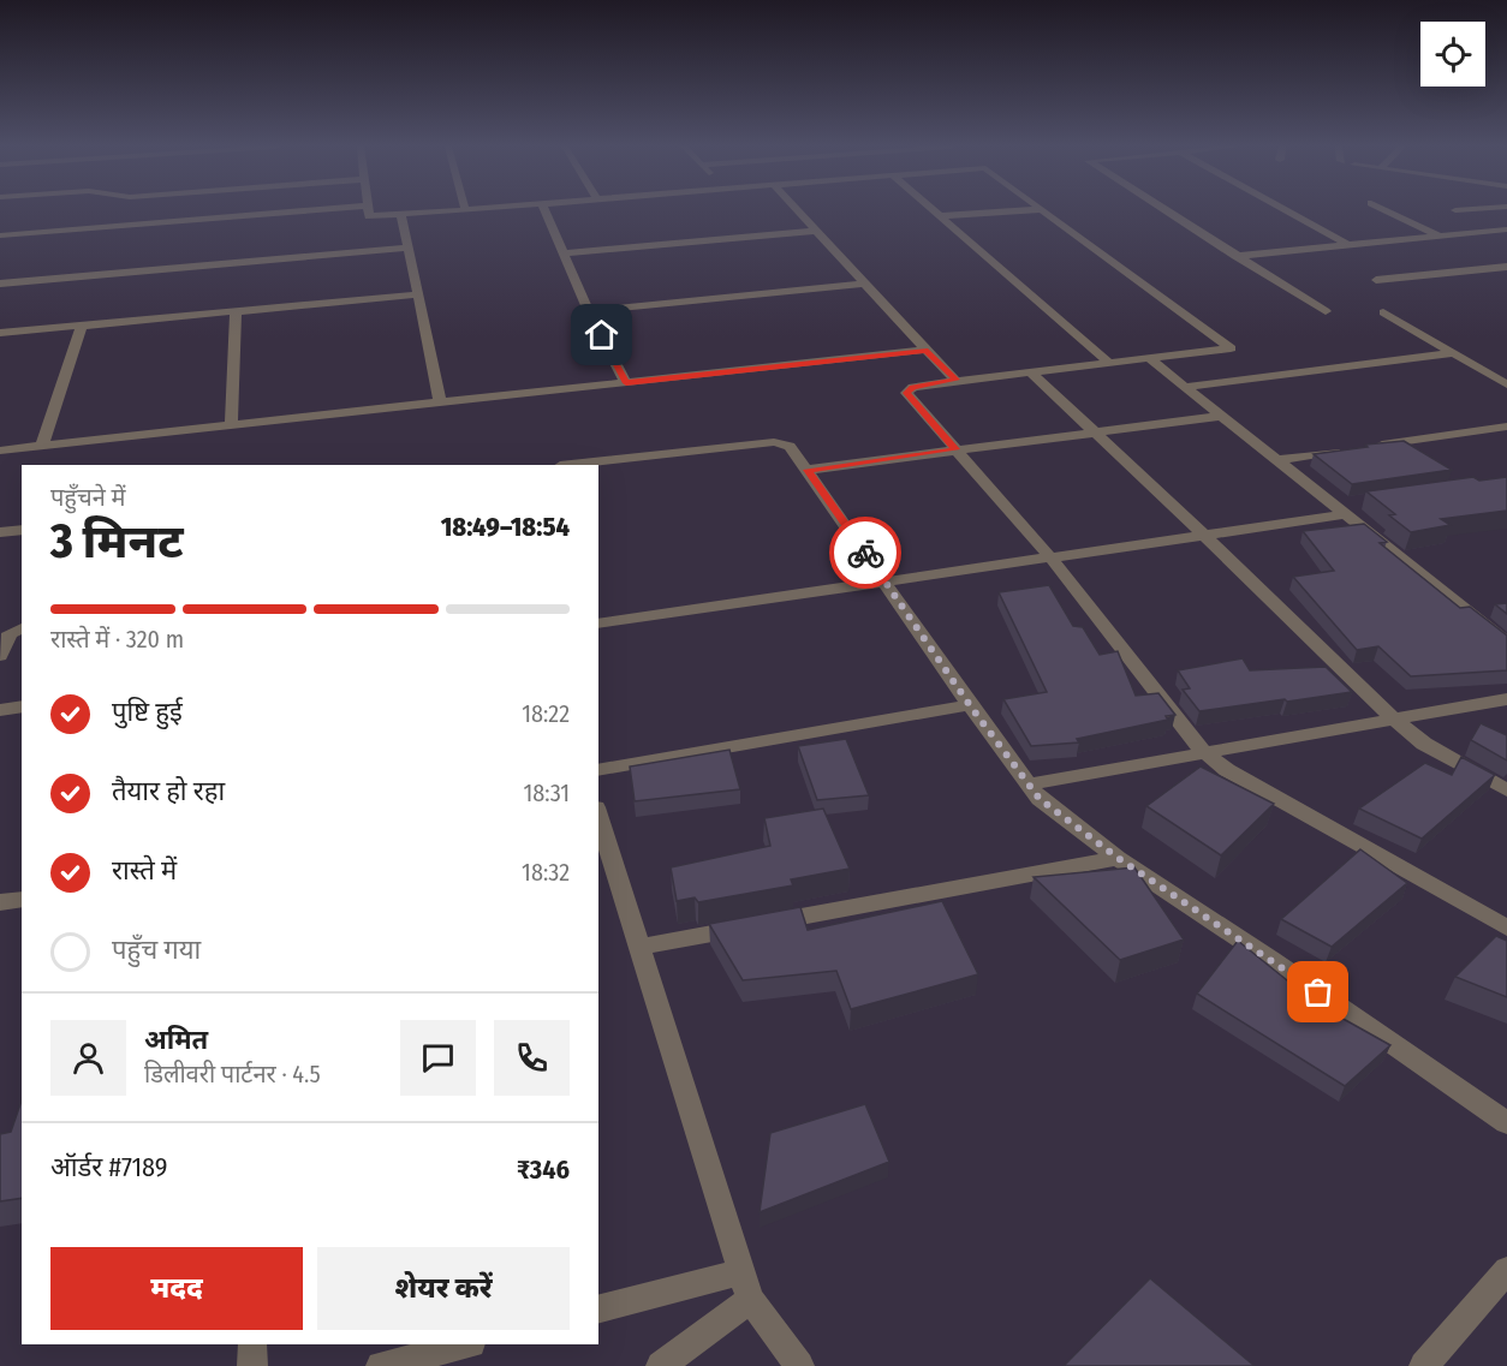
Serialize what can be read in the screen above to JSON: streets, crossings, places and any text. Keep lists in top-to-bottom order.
{
  "page": {
    "heading": ["3 मिनट", "पहुँचने में", "18:49–18:54"],
    "panel": [
      "अमित",
      "डिलीवरी पार्टनर · 4.5",
      "ऑर्डर #7189",
      "₹346"
    ],
    "bar": "रास्ते में · 320 m",
    "list": [
      ["पुष्टि हुई", "18:22"],
      ["तैयार हो रहा", "18:31"],
      ["रास्ते में", "18:32"],
      "पहुँच गया"
    ],
    "buttons": ["मदद", "शेयर करें"]
  }
}
